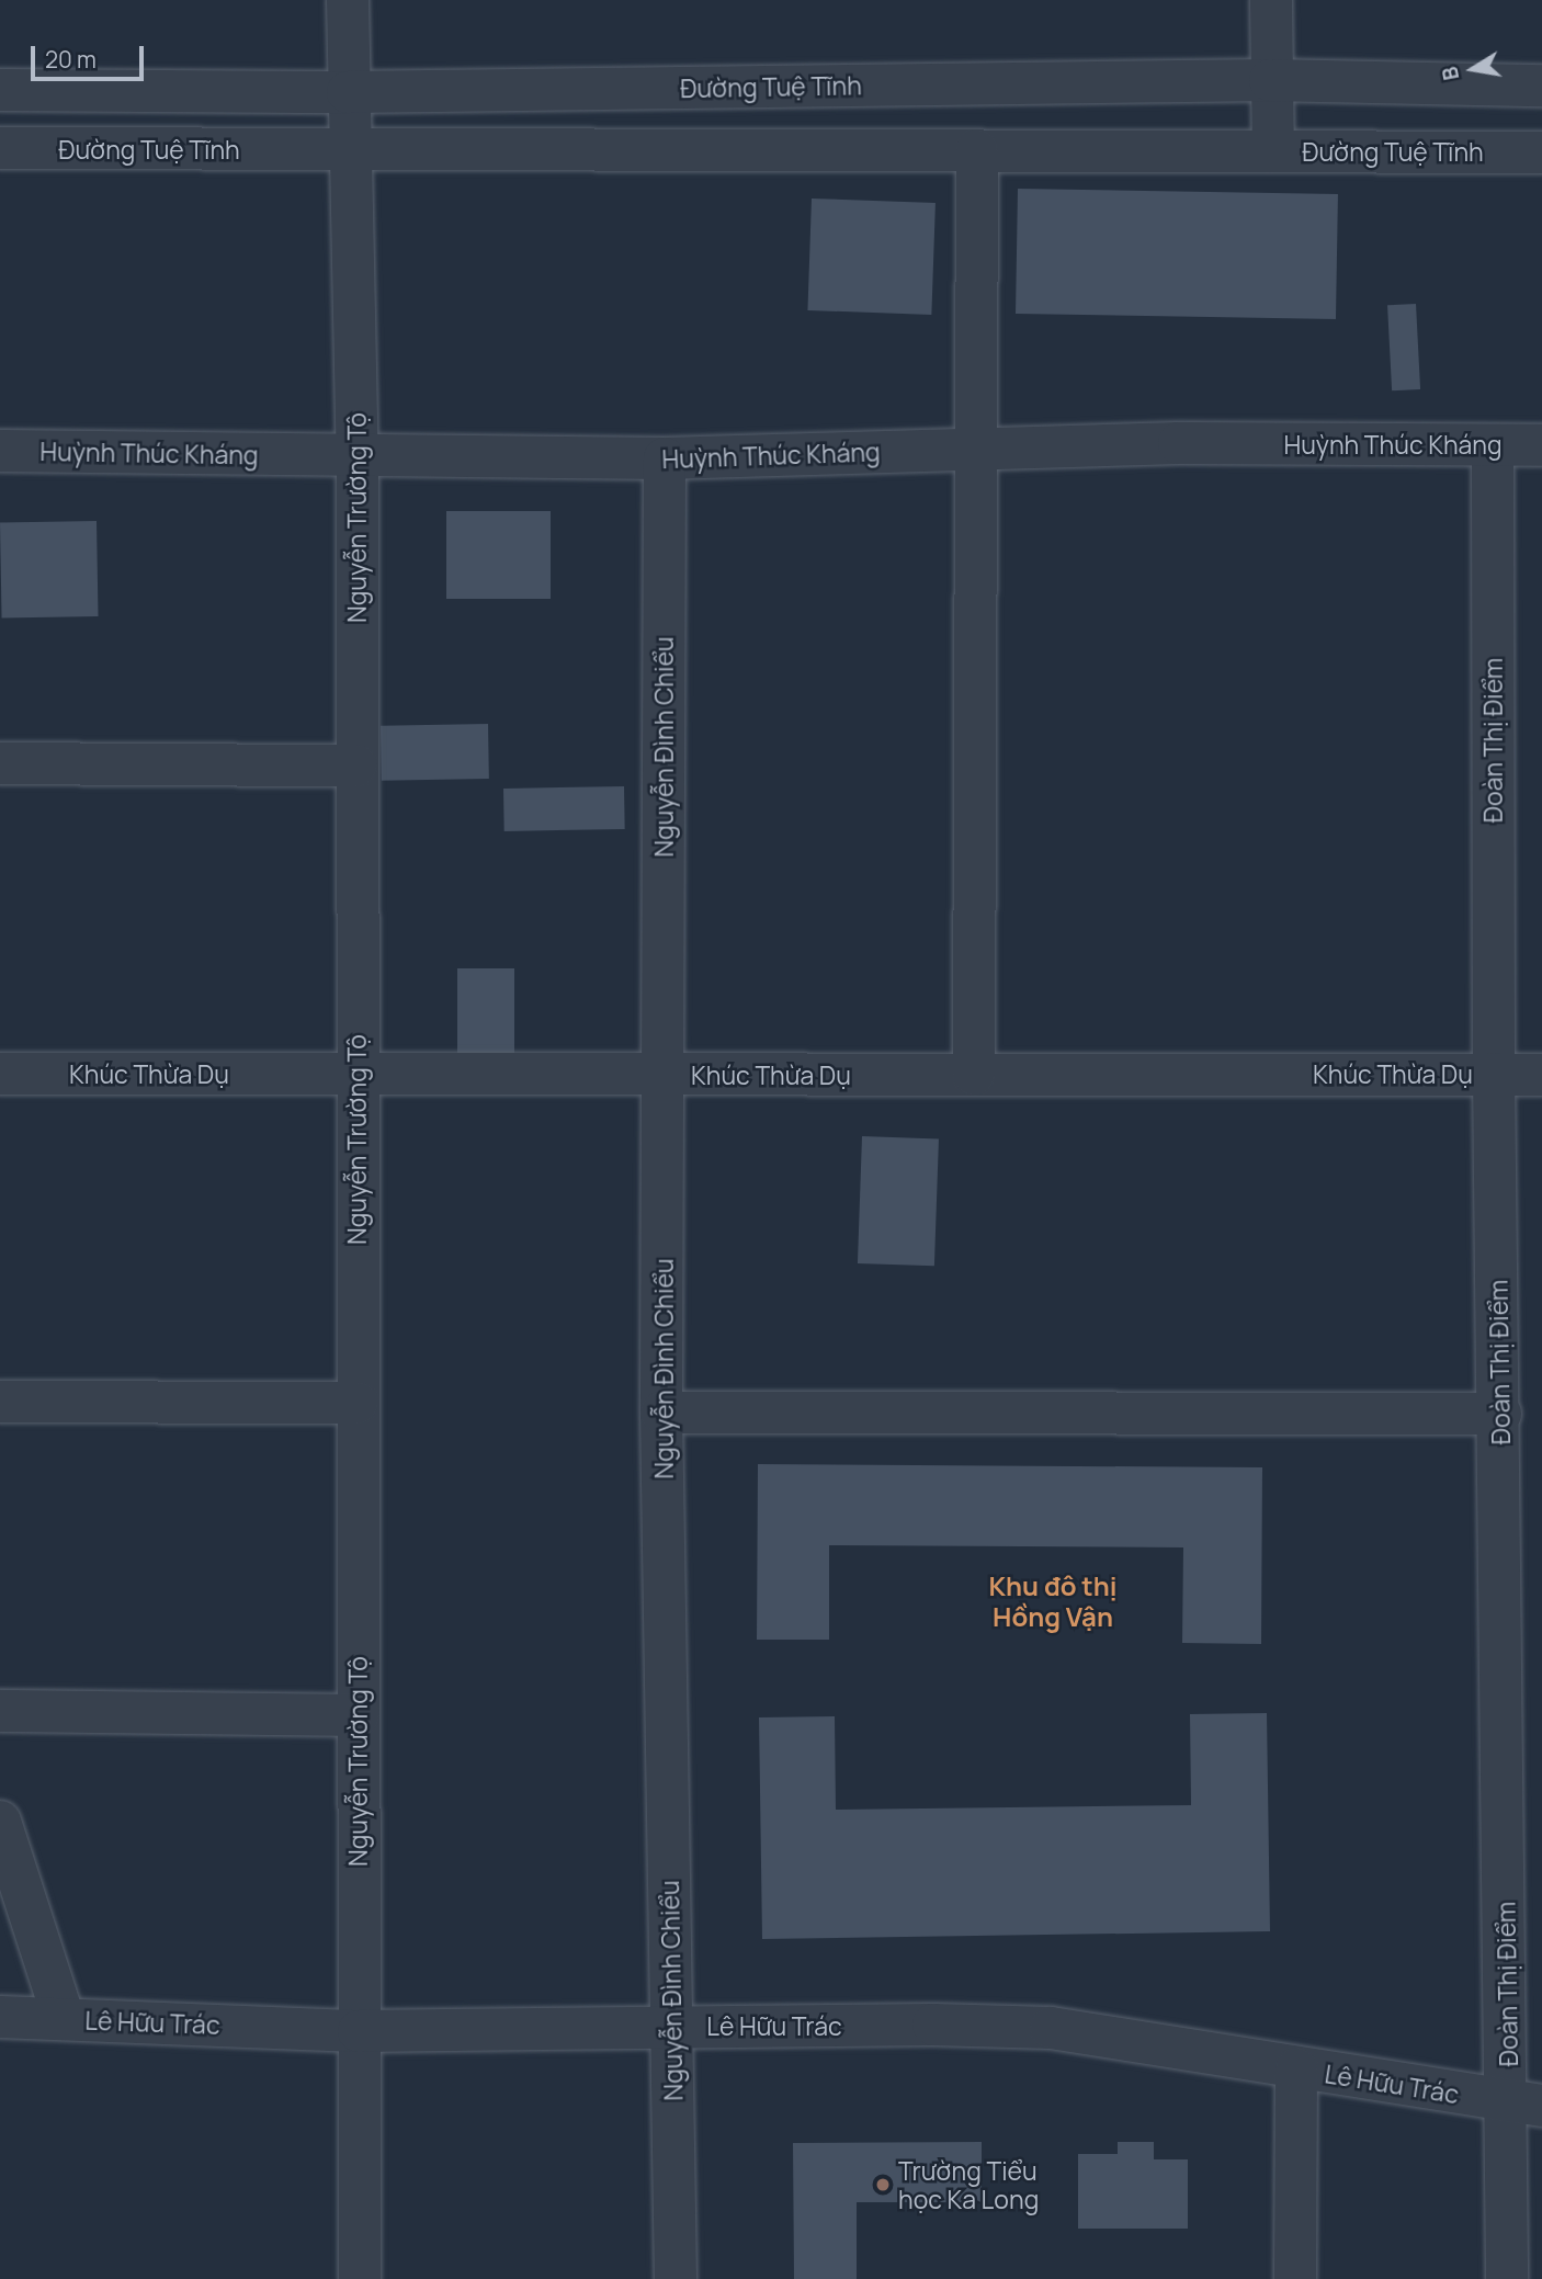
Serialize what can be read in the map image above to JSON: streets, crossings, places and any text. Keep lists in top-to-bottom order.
{
  "streets": {
    "street": [
      "Đường Tuệ Tĩnh",
      "Huỳnh Thúc Kháng",
      "Nguyễn Trường Tộ",
      "Đoàn Thị Điểm",
      "Nguyễn Đình Chiểu",
      "Khúc Thừa Dụ",
      "Lê Hữu Trác"
    ]
  },
  "crossings": [
    ["Đường Tuệ Tĩnh", "Nguyễn Trường Tộ"],
    ["Huỳnh Thúc Kháng", "Nguyễn Trường Tộ"],
    ["Huỳnh Thúc Kháng", "Đoàn Thị Điểm"],
    ["Huỳnh Thúc Kháng", "Nguyễn Đình Chiểu"],
    ["Nguyễn Trường Tộ", "Khúc Thừa Dụ"],
    ["Nguyễn Trường Tộ", "Lê Hữu Trác"],
    ["Đoàn Thị Điểm", "Khúc Thừa Dụ"],
    ["Đoàn Thị Điểm", "Lê Hữu Trác"],
    ["Nguyễn Đình Chiểu", "Khúc Thừa Dụ"],
    ["Nguyễn Đình Chiểu", "Lê Hữu Trác"]
  ],
  "districts": ["Khu đô thị Hồng Vận"],
  "places": ["Trường Tiểu học Ka Long"],
  "scale_bar": "20 m",
  "north": "left"
}
